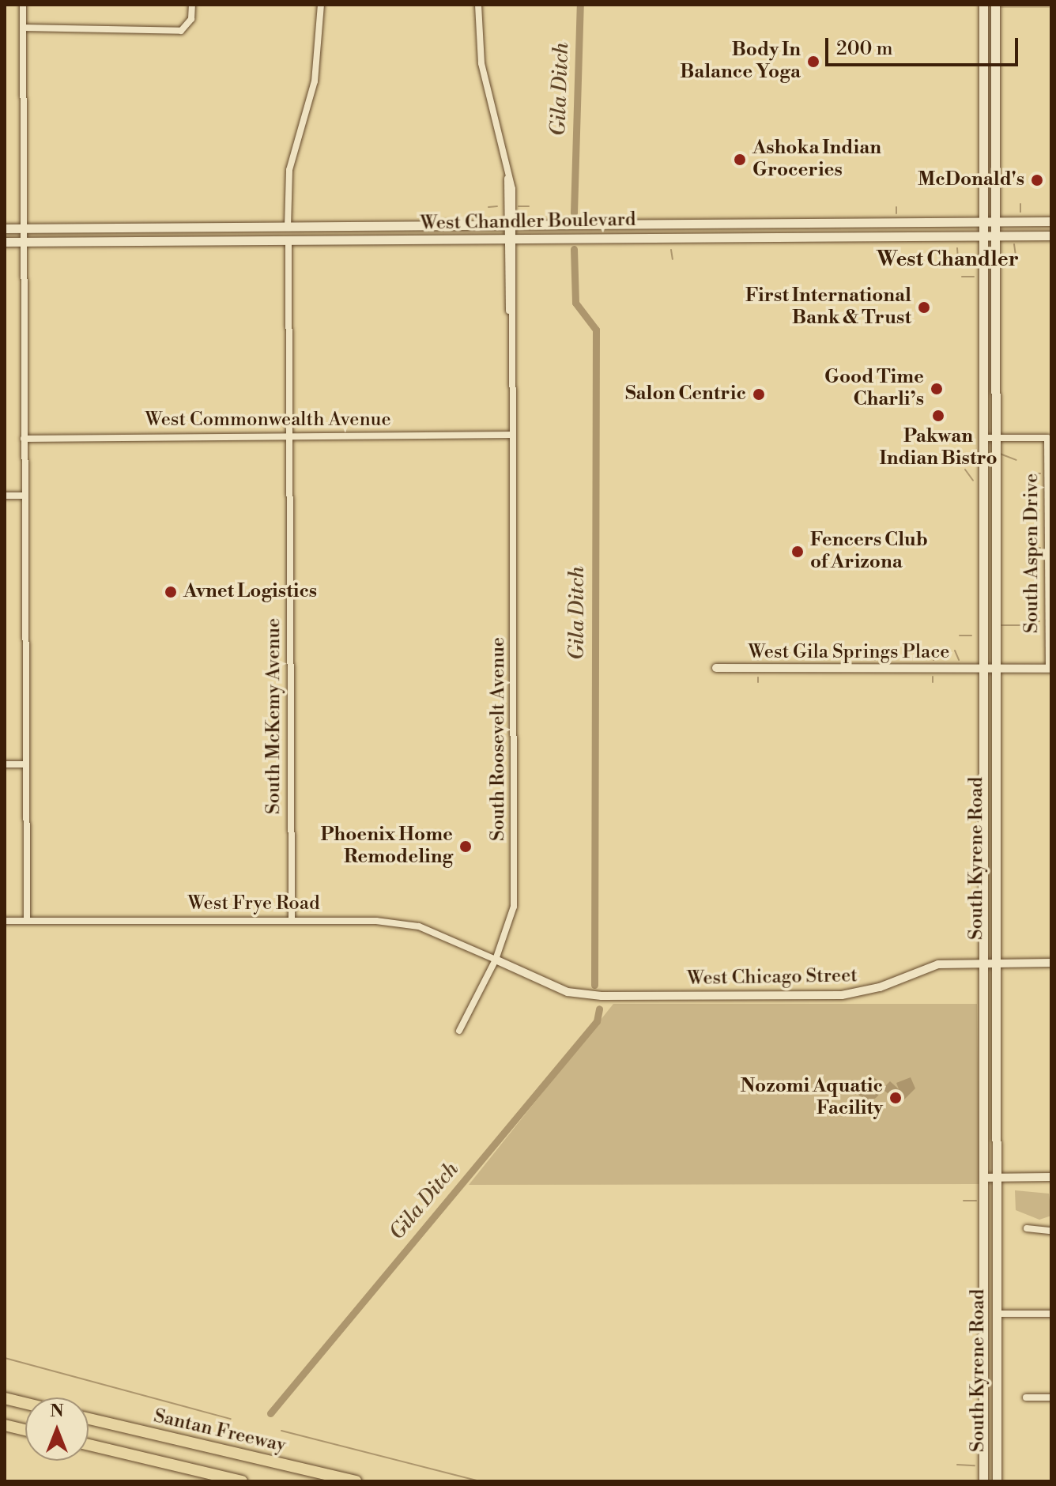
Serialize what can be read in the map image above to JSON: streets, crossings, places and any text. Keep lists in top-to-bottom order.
{
  "streets": {
    "highway": ["Santan Freeway"],
    "main road": ["West Chandler Boulevard", "South Kyrene Road"],
    "street": [
      "West Commonwealth Avenue",
      "South Aspen Drive",
      "West Gila Springs Place",
      "South McKemy Avenue",
      "South Roosevelt Avenue",
      "West Frye Road",
      "West Chicago Street"
    ]
  },
  "crossings": [
    ["West Chandler Boulevard", "South McKemy Avenue"],
    ["West Chandler Boulevard", "South Roosevelt Avenue"],
    ["West Chandler Boulevard", "South Kyrene Road"],
    ["West Commonwealth Avenue", "South McKemy Avenue"],
    ["West Commonwealth Avenue", "South Roosevelt Avenue"],
    ["South Aspen Drive", "West Gila Springs Place"],
    ["South Aspen Drive", "South Kyrene Road"],
    ["West Gila Springs Place", "South Kyrene Road"],
    ["South McKemy Avenue", "West Frye Road"],
    ["South Roosevelt Avenue", "West Frye Road"],
    ["South Roosevelt Avenue", "West Chicago Street"],
    ["South Kyrene Road", "West Chicago Street"],
    ["West Frye Road", "West Chicago Street"]
  ],
  "districts": ["West Chandler"],
  "water": ["Gila Ditch"],
  "places": [
    "Body In Balance Yoga",
    "Ashoka Indian Groceries",
    "McDonald's",
    "First International Bank & Trust",
    "Good Time Charli’s",
    "Salon Centric",
    "Pakwan Indian Bistro",
    "Fencers Club of Arizona",
    "Avnet Logistics",
    "Phoenix Home Remodeling",
    "Nozomi Aquatic Facility"
  ],
  "scale_bar": "200 m",
  "north": "top"
}
